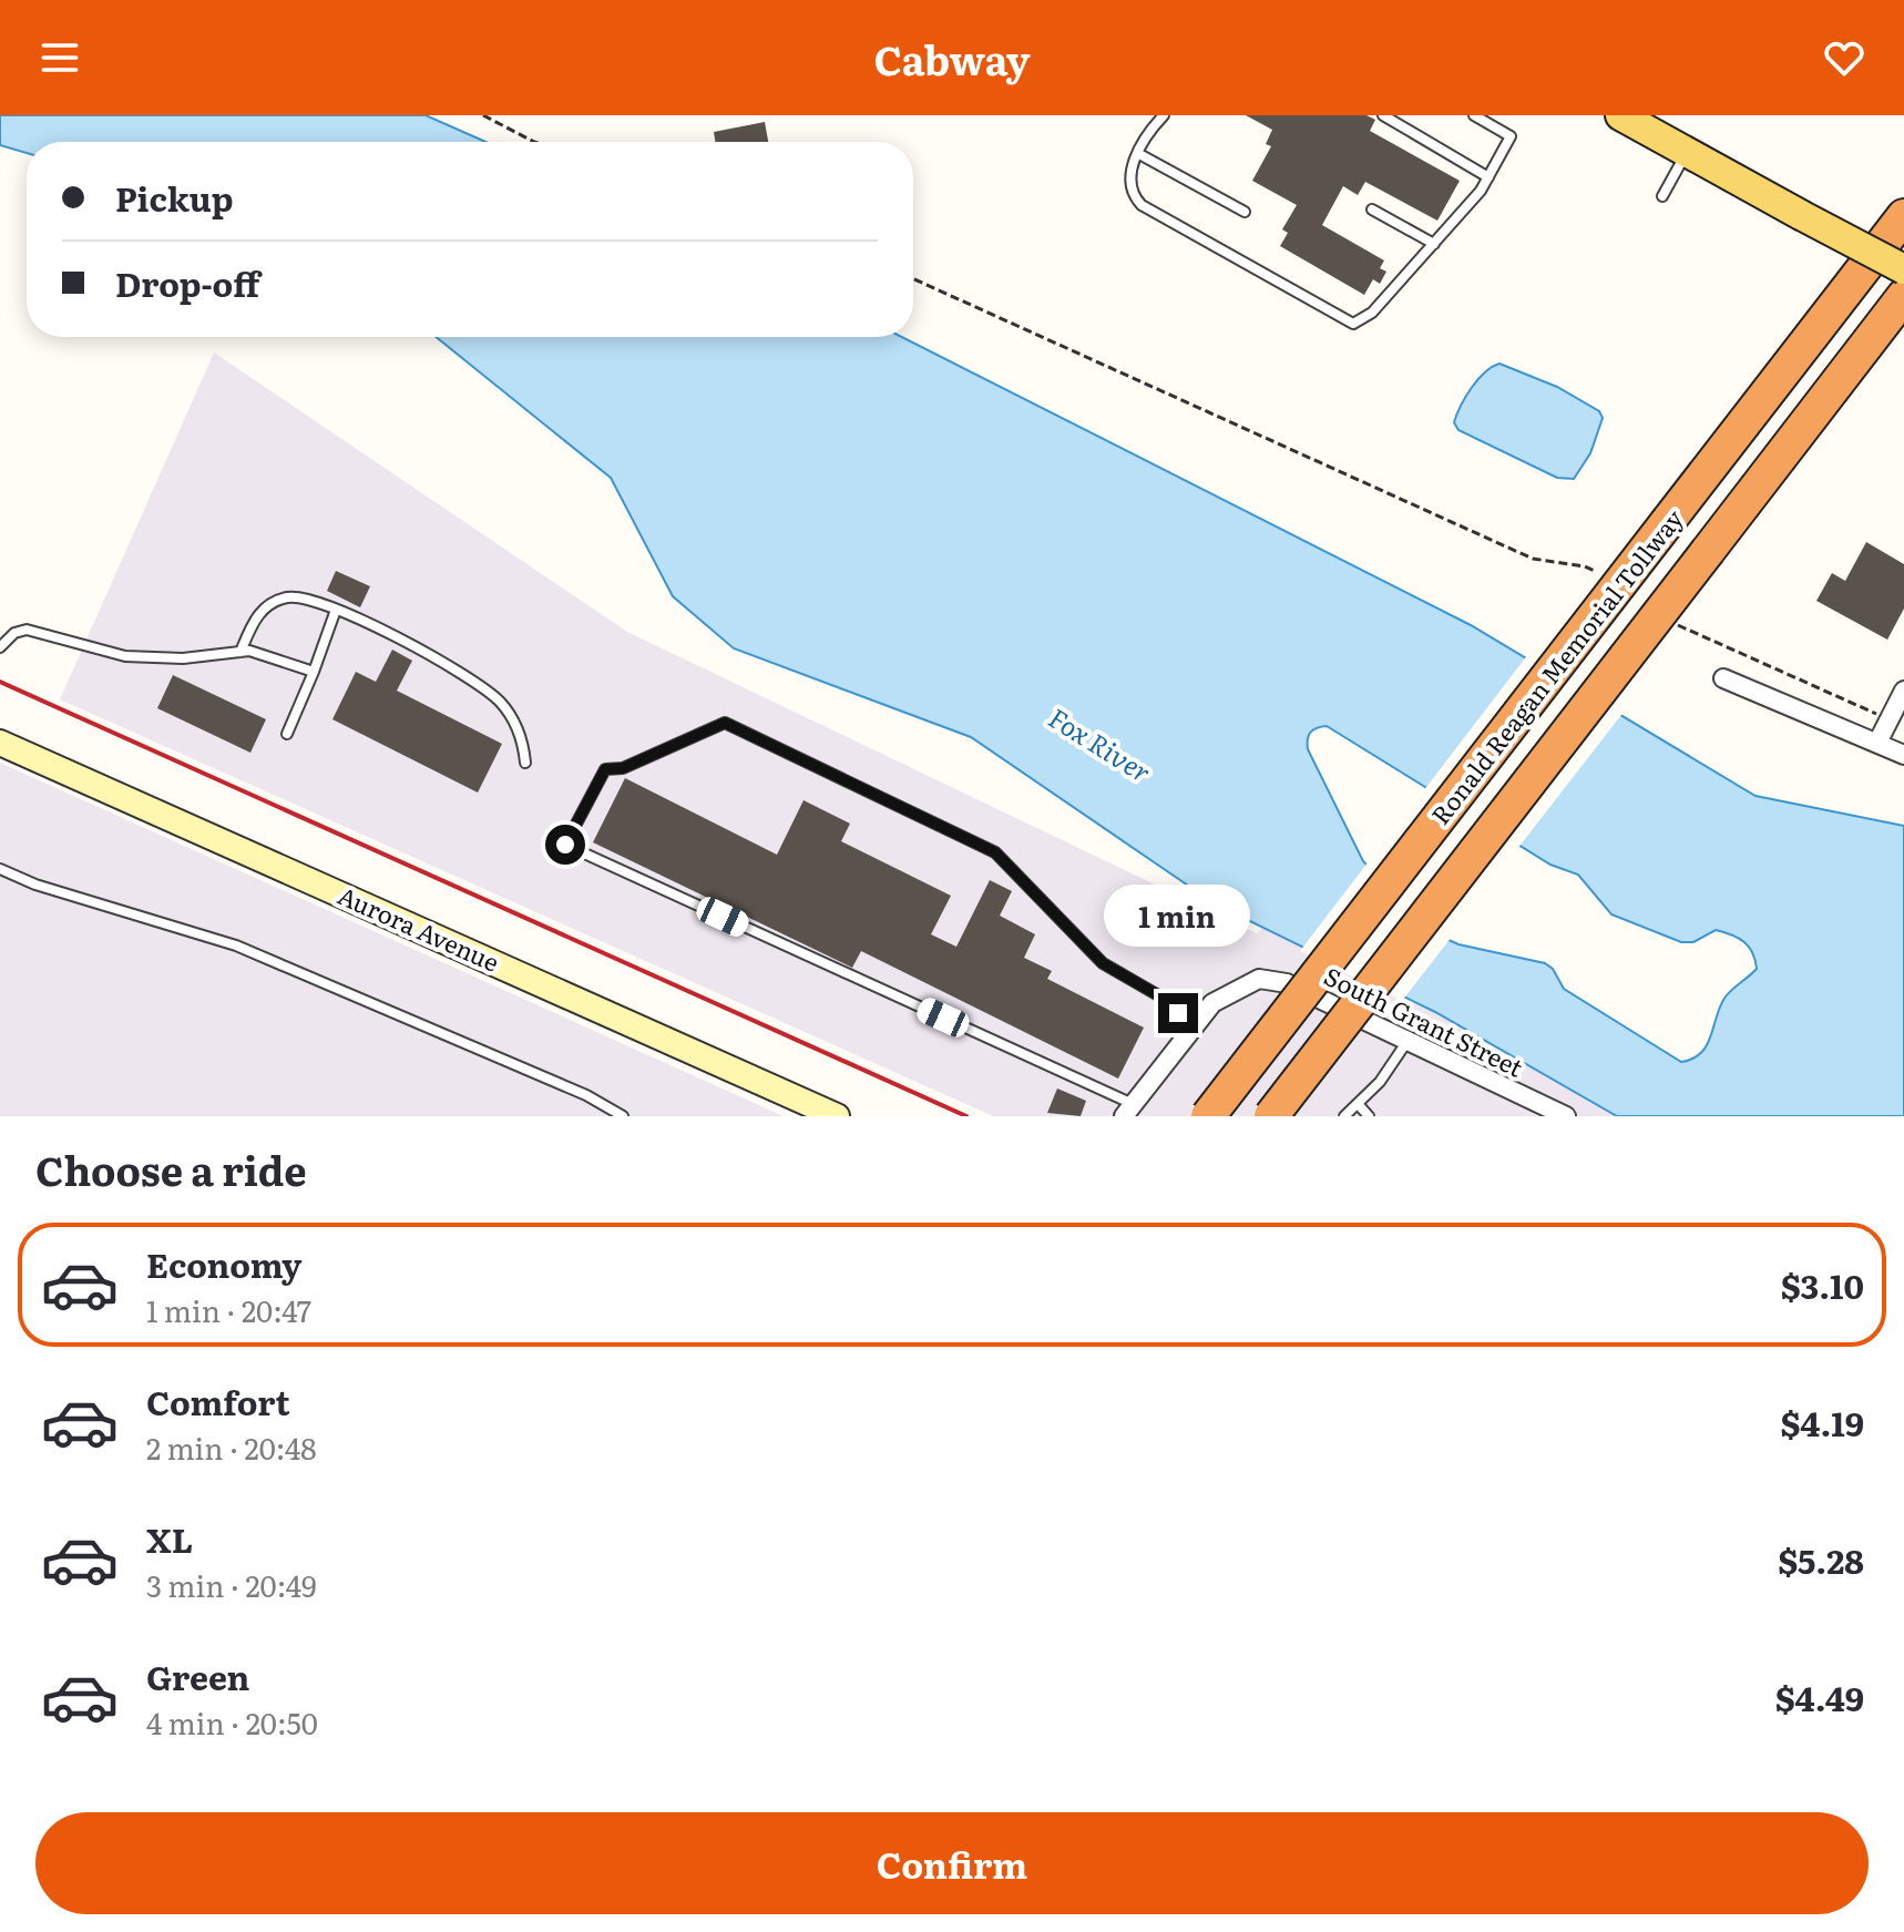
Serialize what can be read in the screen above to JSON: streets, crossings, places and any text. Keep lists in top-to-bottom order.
{
  "streets": {
    "highway": ["Ronald Reagan Memorial Tollway"],
    "main road": ["Aurora Avenue"],
    "street": ["South Grant Street"]
  },
  "water": ["Fox River"],
  "page": {
    "header": "Cabway",
    "banner": ["Pickup", "Drop-off"],
    "bubble": "1 min",
    "heading": "Choose a ride",
    "list": [
      {
        "name": "Economy",
        "note": "1 min · 20:47",
        "value": "$3.10"
      },
      {
        "name": "Comfort",
        "note": "2 min · 20:48",
        "value": "$4.19"
      },
      {
        "name": "XL",
        "note": "3 min · 20:49",
        "value": "$5.28"
      },
      {
        "name": "Green",
        "note": "4 min · 20:50",
        "value": "$4.49"
      }
    ],
    "buttons": "Confirm"
  }
}
